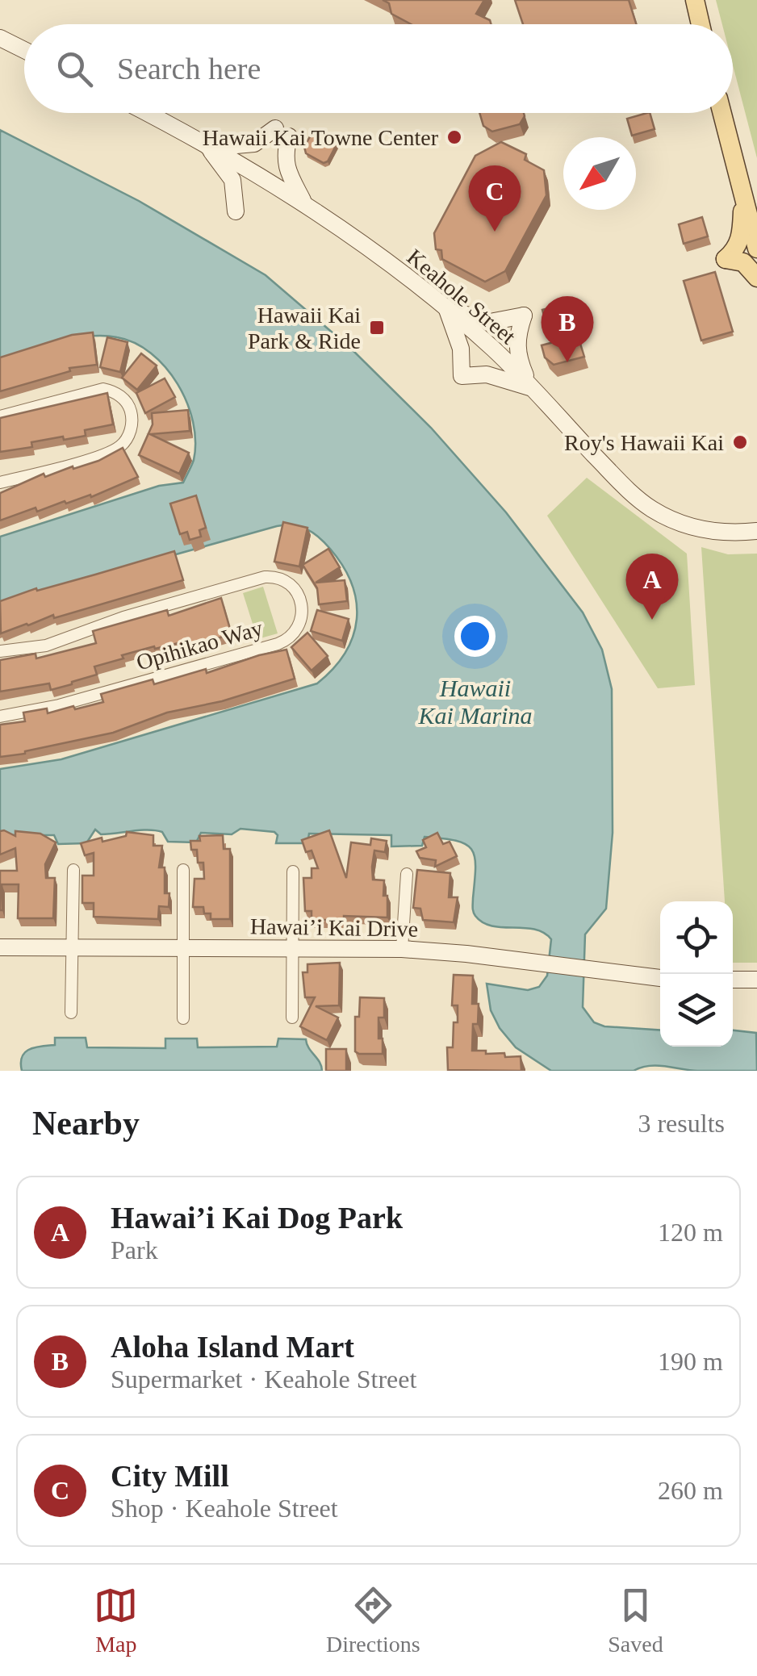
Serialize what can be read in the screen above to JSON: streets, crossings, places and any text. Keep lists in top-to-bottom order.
{
  "streets": {
    "main road": ["Keahole Street", "Hawai’i Kai Drive"],
    "street": ["Opihikao Way"]
  },
  "water": ["Hawaii Kai Marina"],
  "places": {
    "other": ["Hawaii Kai Towne Center", "Roy's Hawaii Kai"],
    "transit": ["Hawaii Kai Park & Ride"]
  },
  "north": "bottom left",
  "page": {
    "search": "Search here",
    "pins": ["C", "B", "A"],
    "heading": ["Nearby", "3 results"],
    "list": [
      {
        "mark": "A",
        "name": "Hawai’i Kai Dog Park",
        "note": "Park",
        "value": "120 m"
      },
      {
        "mark": "B",
        "name": "Aloha Island Mart",
        "note": "Supermarket · Keahole Street",
        "value": "190 m"
      },
      {
        "mark": "C",
        "name": "City Mill",
        "note": "Shop · Keahole Street",
        "value": "260 m"
      }
    ],
    "nav": ["Map", "Directions", "Saved"]
  }
}
